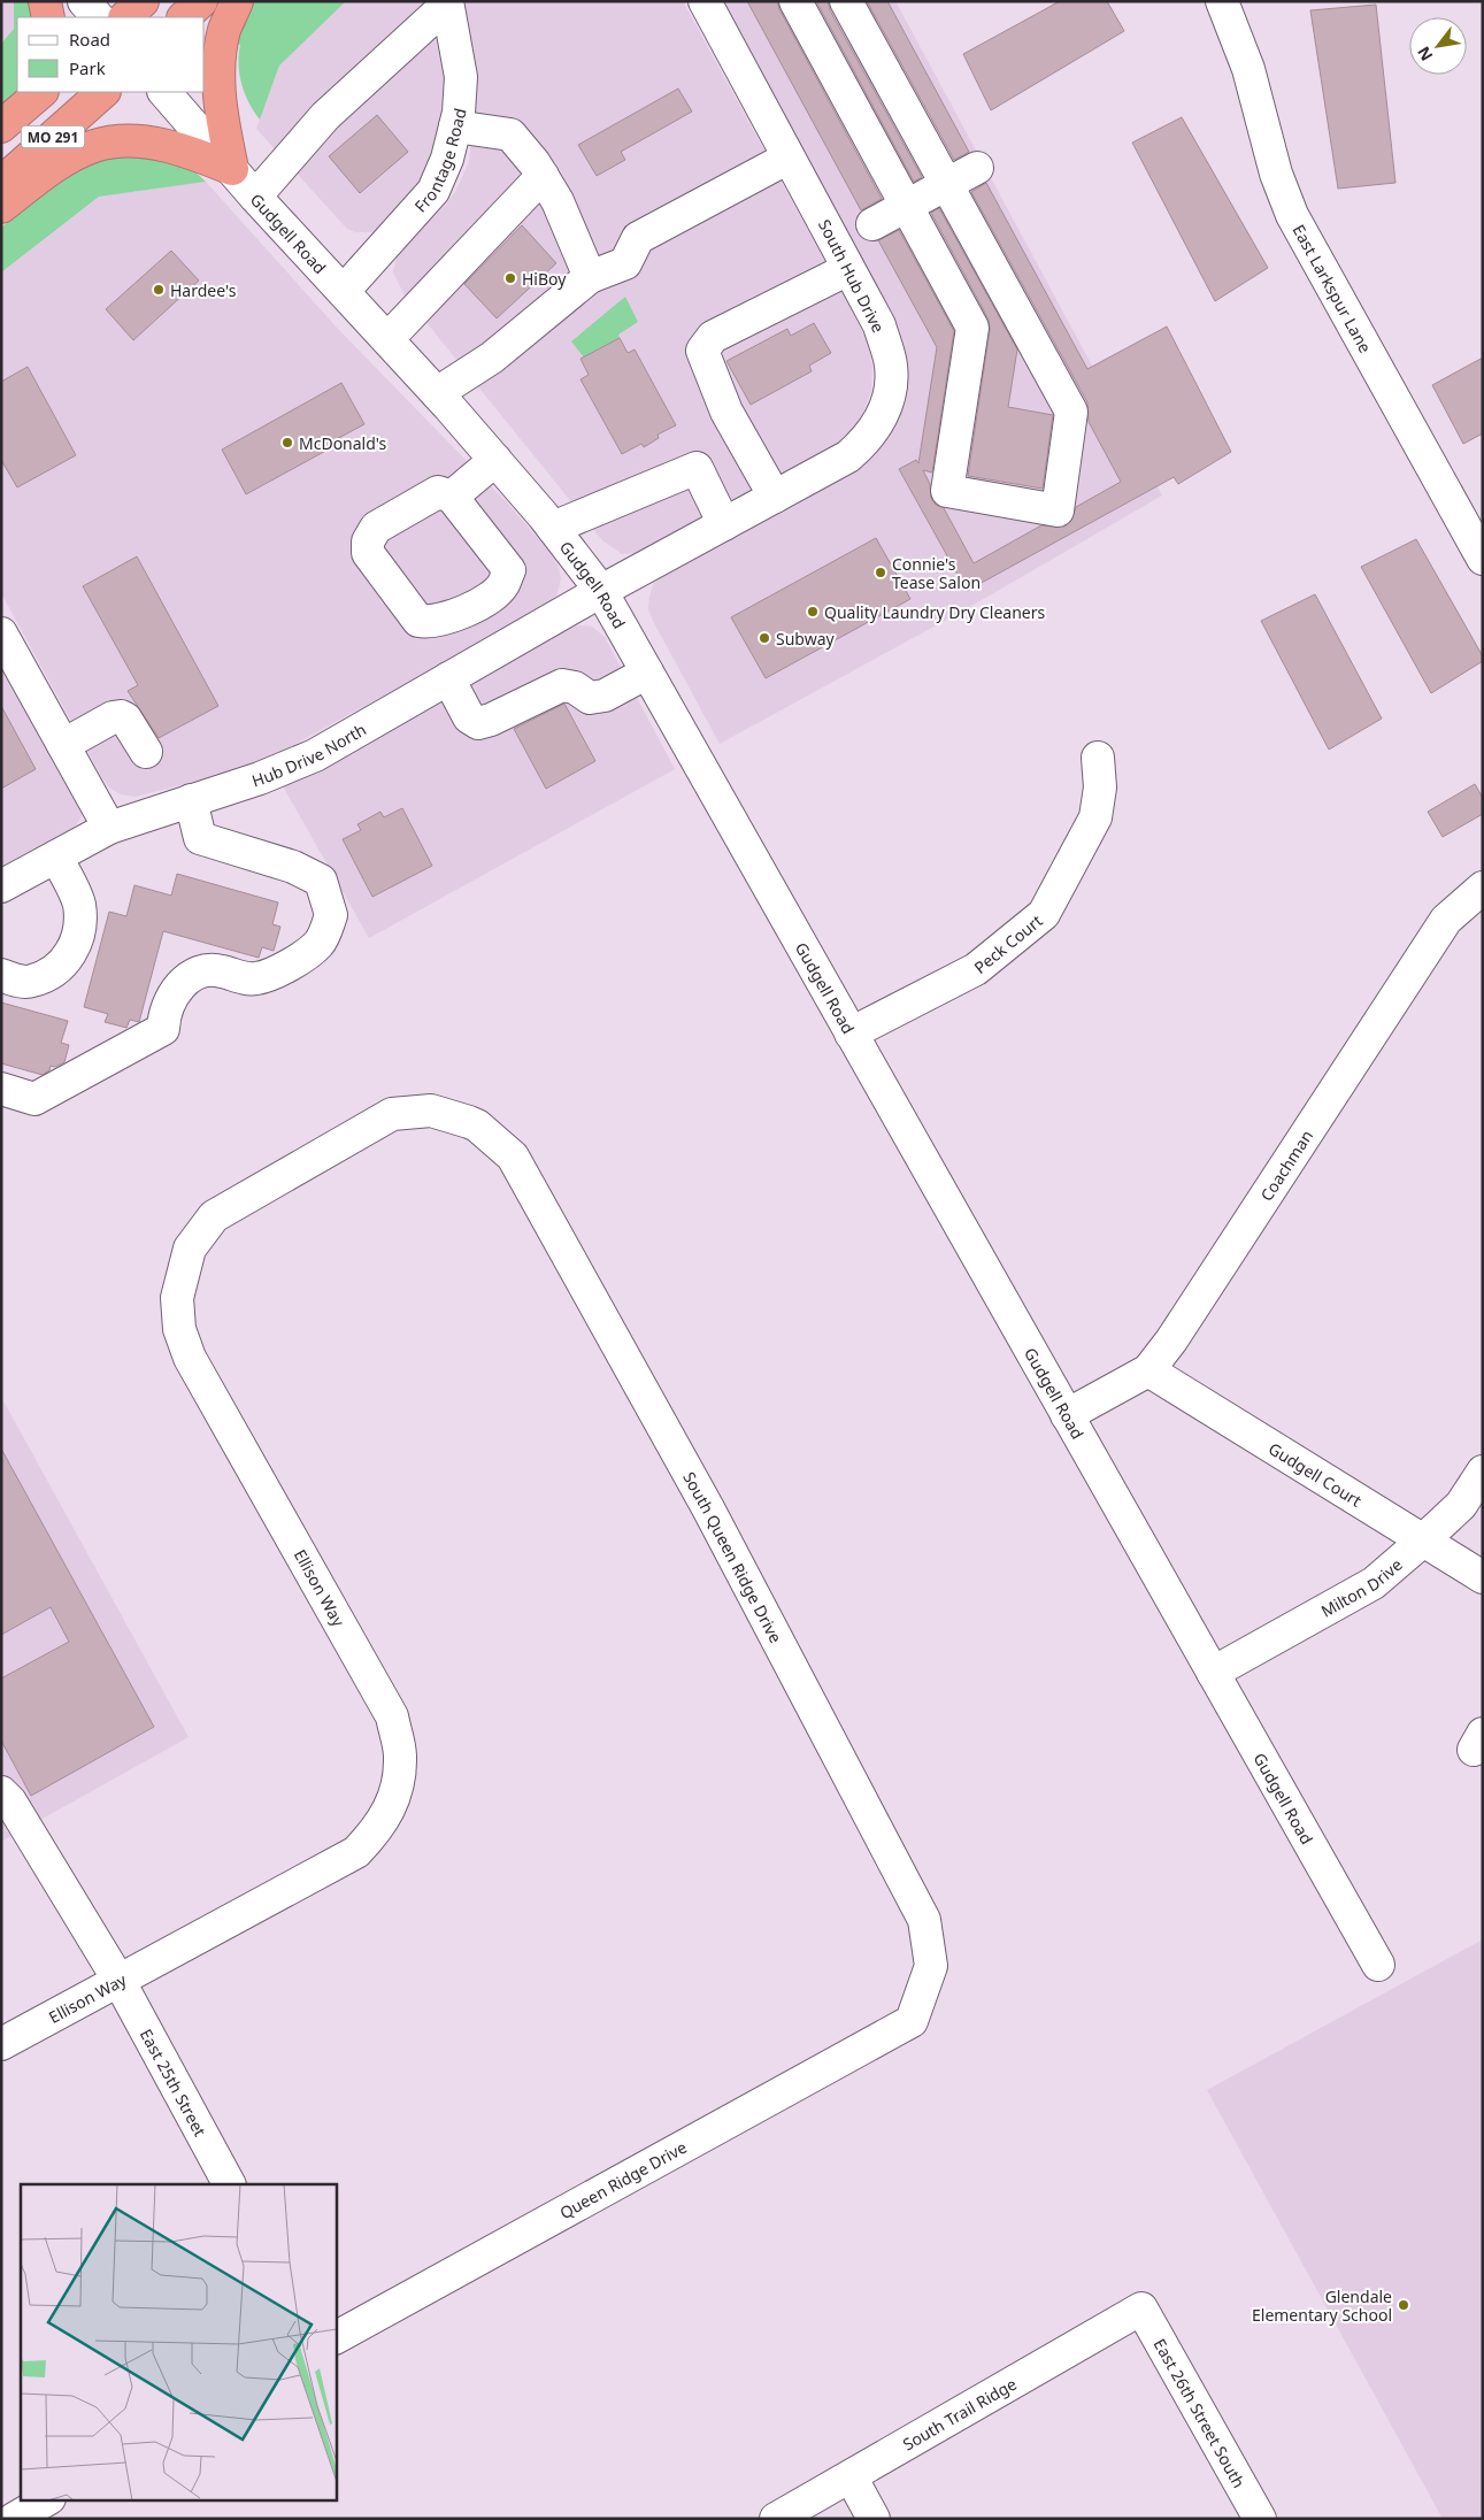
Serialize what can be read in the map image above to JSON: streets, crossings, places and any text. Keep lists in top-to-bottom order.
{
  "streets": {
    "highway": ["MO 291"],
    "street": [
      "Frontage Road",
      "Gudgell Road",
      "South Hub Drive",
      "East Larkspur Lane",
      "Hub Drive North",
      "Peck Court",
      "Coachman",
      "Gudgell Court",
      "South Queen Ridge Drive",
      "Milton Drive",
      "Ellison Way",
      "East 25th Street",
      "Queen Ridge Drive",
      "East 26th Street South",
      "South Trail Ridge"
    ]
  },
  "crossings": [
    ["Frontage Road", "Gudgell Road"],
    ["Gudgell Road", "South Hub Drive"],
    ["Gudgell Road", "Hub Drive North"],
    ["Gudgell Road", "Peck Court"],
    ["Gudgell Road", "Coachman"],
    ["Gudgell Road", "Milton Drive"],
    ["South Hub Drive", "Hub Drive North"],
    ["Coachman", "Gudgell Court"],
    ["Gudgell Court", "Milton Drive"],
    ["South Queen Ridge Drive", "Ellison Way"],
    ["South Queen Ridge Drive", "Queen Ridge Drive"],
    ["Ellison Way", "East 25th Street"],
    ["East 26th Street South", "South Trail Ridge"]
  ],
  "places": [
    "HiBoy",
    "Hardee's",
    "McDonald's",
    "Connie's Tease Salon",
    "Quality Laundry Dry Cleaners",
    "Subway",
    "Glendale Elementary School"
  ],
  "legend": ["Road", "Park"],
  "north": "bottom left"
}
